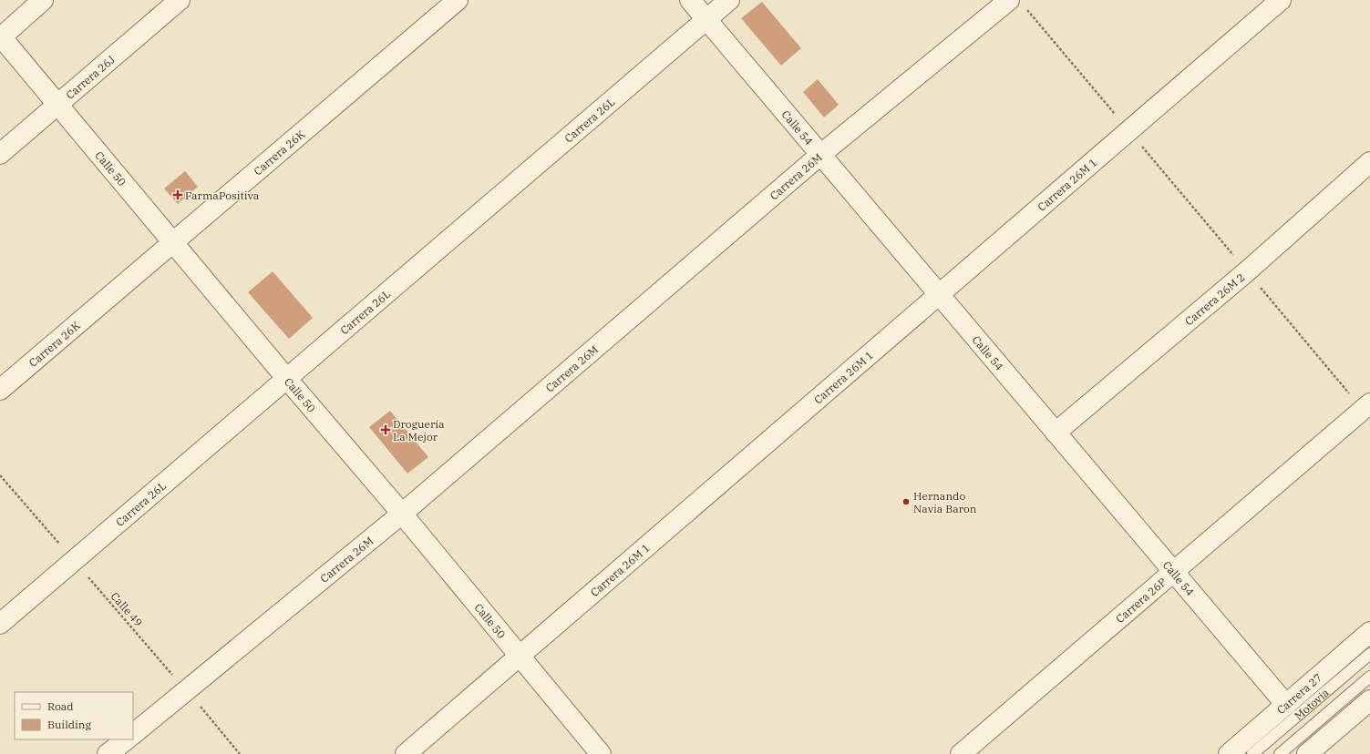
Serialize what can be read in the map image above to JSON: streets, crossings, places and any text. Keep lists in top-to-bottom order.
{
  "streets": {
    "street": [
      "Carrera 26J",
      "Carrera 26L",
      "Calle 54",
      "Carrera 26K",
      "Calle 50",
      "Carrera 26M",
      "Carrera 26M 1",
      "Carrera 26M 2",
      "Carrera 26P",
      "Carrera 27"
    ],
    "lane": ["Motovia"],
    "path": ["Calle 49"]
  },
  "crossings": [
    ["Carrera 26J", "Calle 50"],
    ["Carrera 26L", "Calle 54"],
    ["Carrera 26L", "Calle 50"],
    ["Carrera 26L", "Calle 49"],
    ["Calle 54", "Carrera 26M"],
    ["Calle 54", "Carrera 26M 1"],
    ["Calle 54", "Carrera 26M 2"],
    ["Calle 54", "Carrera 26P"],
    ["Calle 54", "Carrera 27"],
    ["Carrera 26K", "Calle 50"],
    ["Calle 50", "Carrera 26M"],
    ["Calle 50", "Carrera 26M 1"],
    ["Carrera 26M", "Calle 49"]
  ],
  "places": {
    "health": ["FarmaPositiva", "Droguería La Mejor"],
    "other": ["Hernando Navia Baron"]
  },
  "legend": ["Road", "Building"]
}
